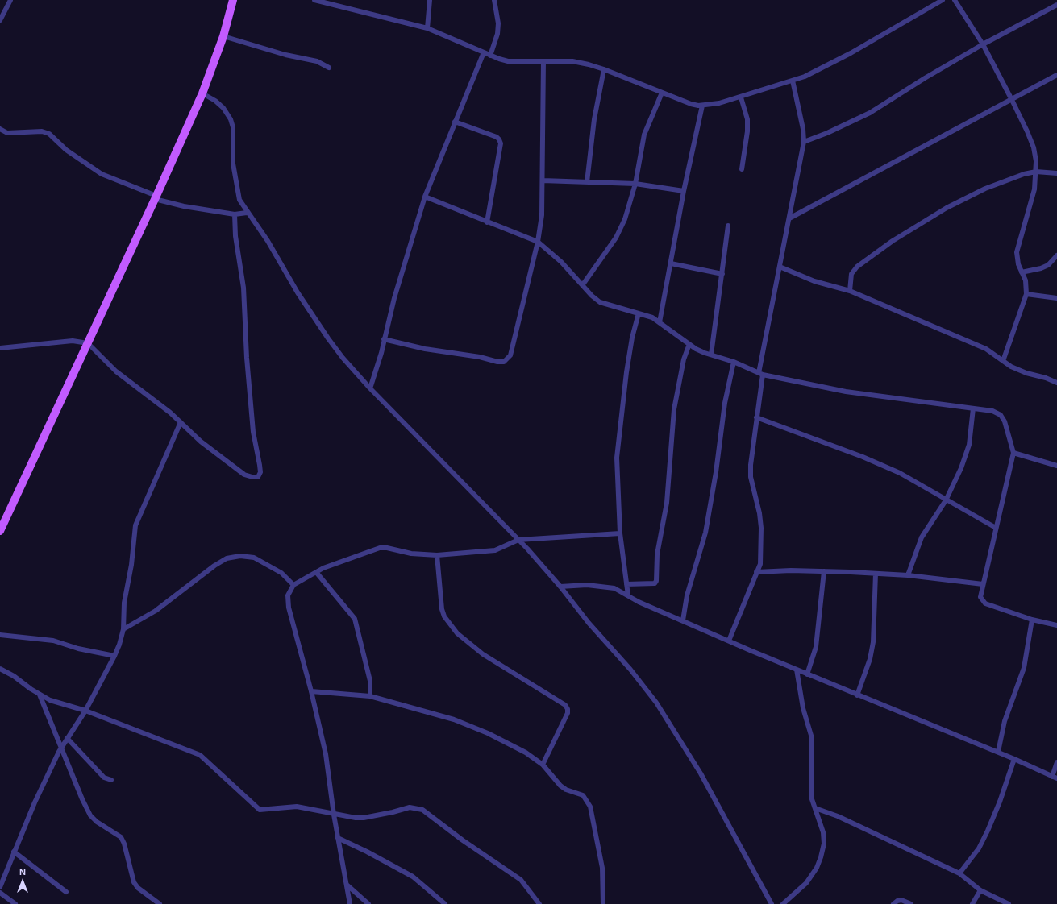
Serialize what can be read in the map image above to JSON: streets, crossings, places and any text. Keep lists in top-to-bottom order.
{
  "north": "top"
}
